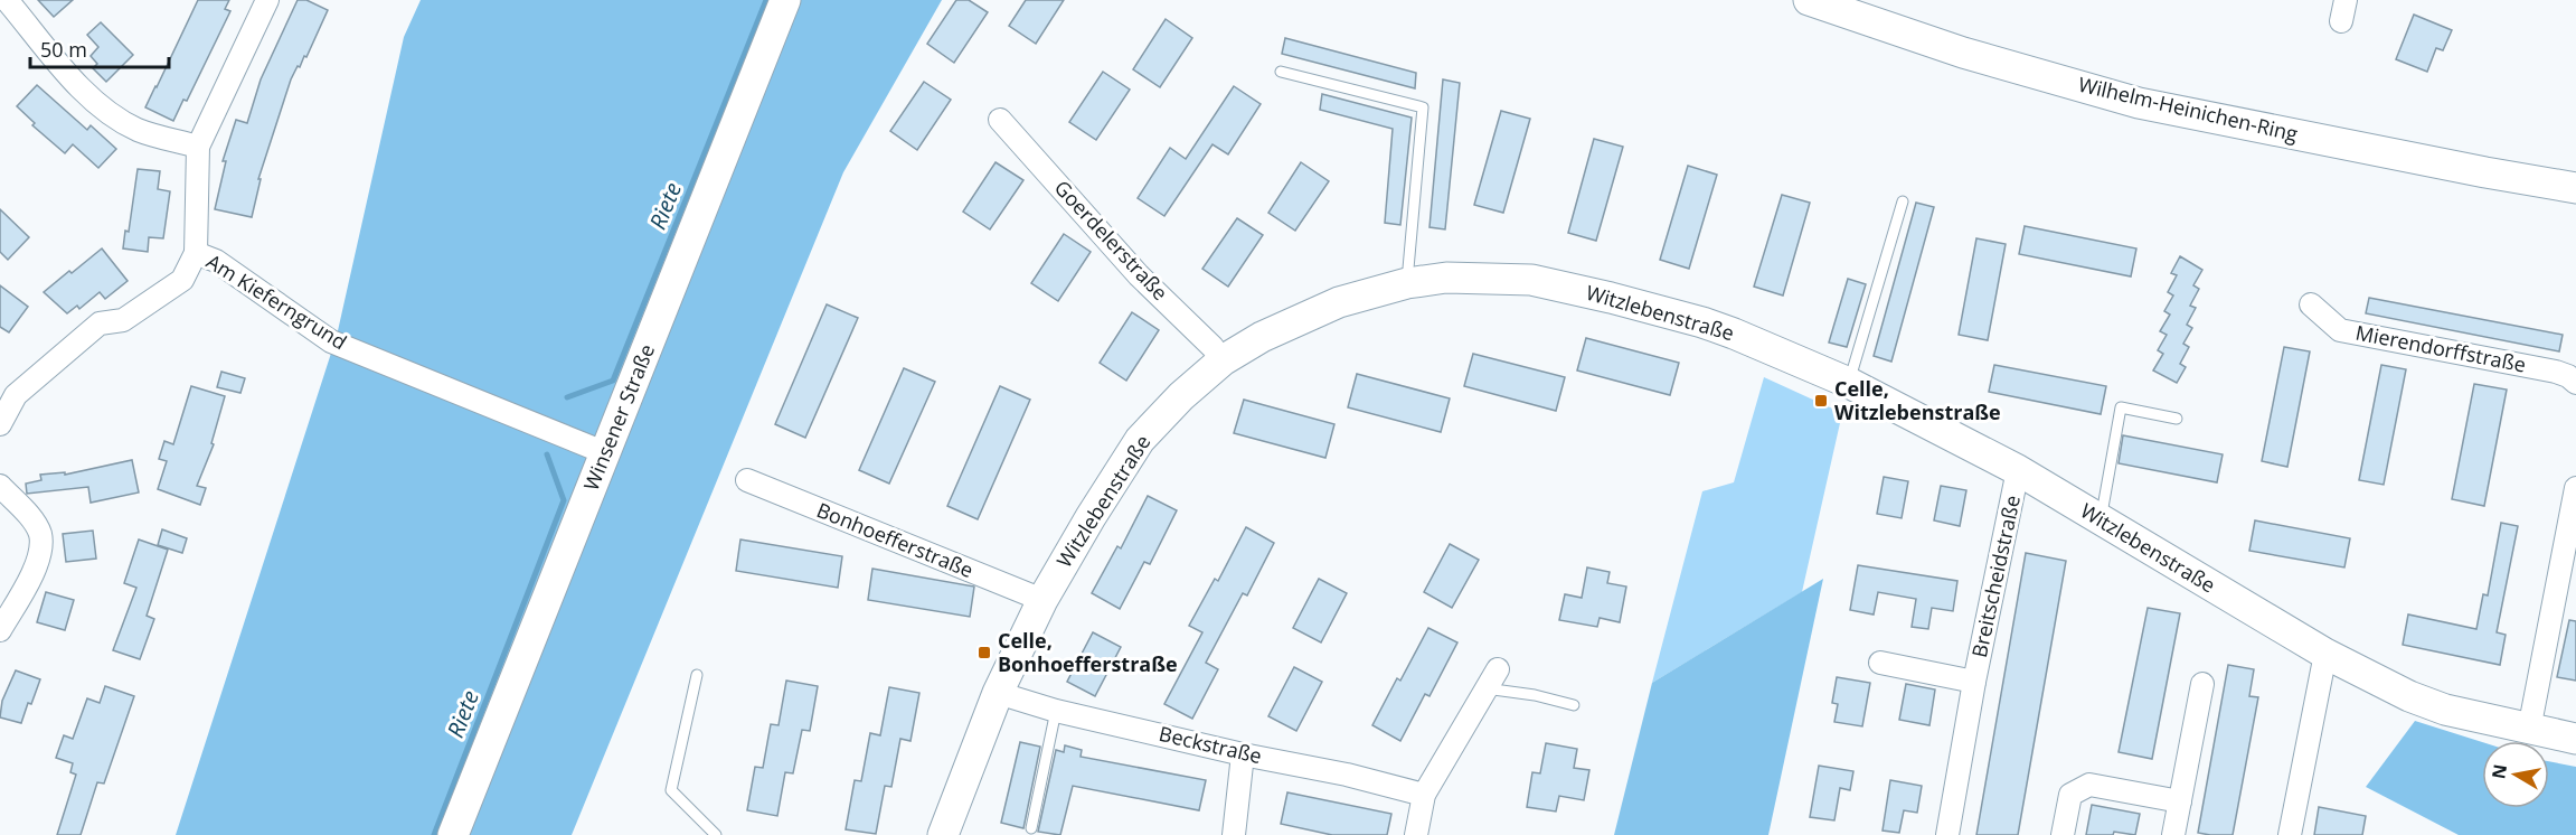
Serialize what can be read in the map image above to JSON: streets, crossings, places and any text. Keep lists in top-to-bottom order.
{
  "streets": {
    "street": [
      "Wilhelm-Heinichen-Ring",
      "Goerdelerstraße",
      "Am Kieferngrund",
      "Witzlebenstraße",
      "Mierendorffstraße",
      "Winsener Straße",
      "Bonhoefferstraße",
      "Breitscheidstraße",
      "Beckstraße"
    ]
  },
  "crossings": [
    ["Goerdelerstraße", "Witzlebenstraße"],
    ["Am Kieferngrund", "Winsener Straße"],
    ["Witzlebenstraße", "Bonhoefferstraße"],
    ["Witzlebenstraße", "Breitscheidstraße"],
    ["Witzlebenstraße", "Beckstraße"]
  ],
  "water": ["Riete"],
  "places": {
    "transit": ["Celle, Witzlebenstraße", "Celle, Bonhoefferstraße"]
  },
  "scale_bar": "50 m",
  "north": "left"
}
